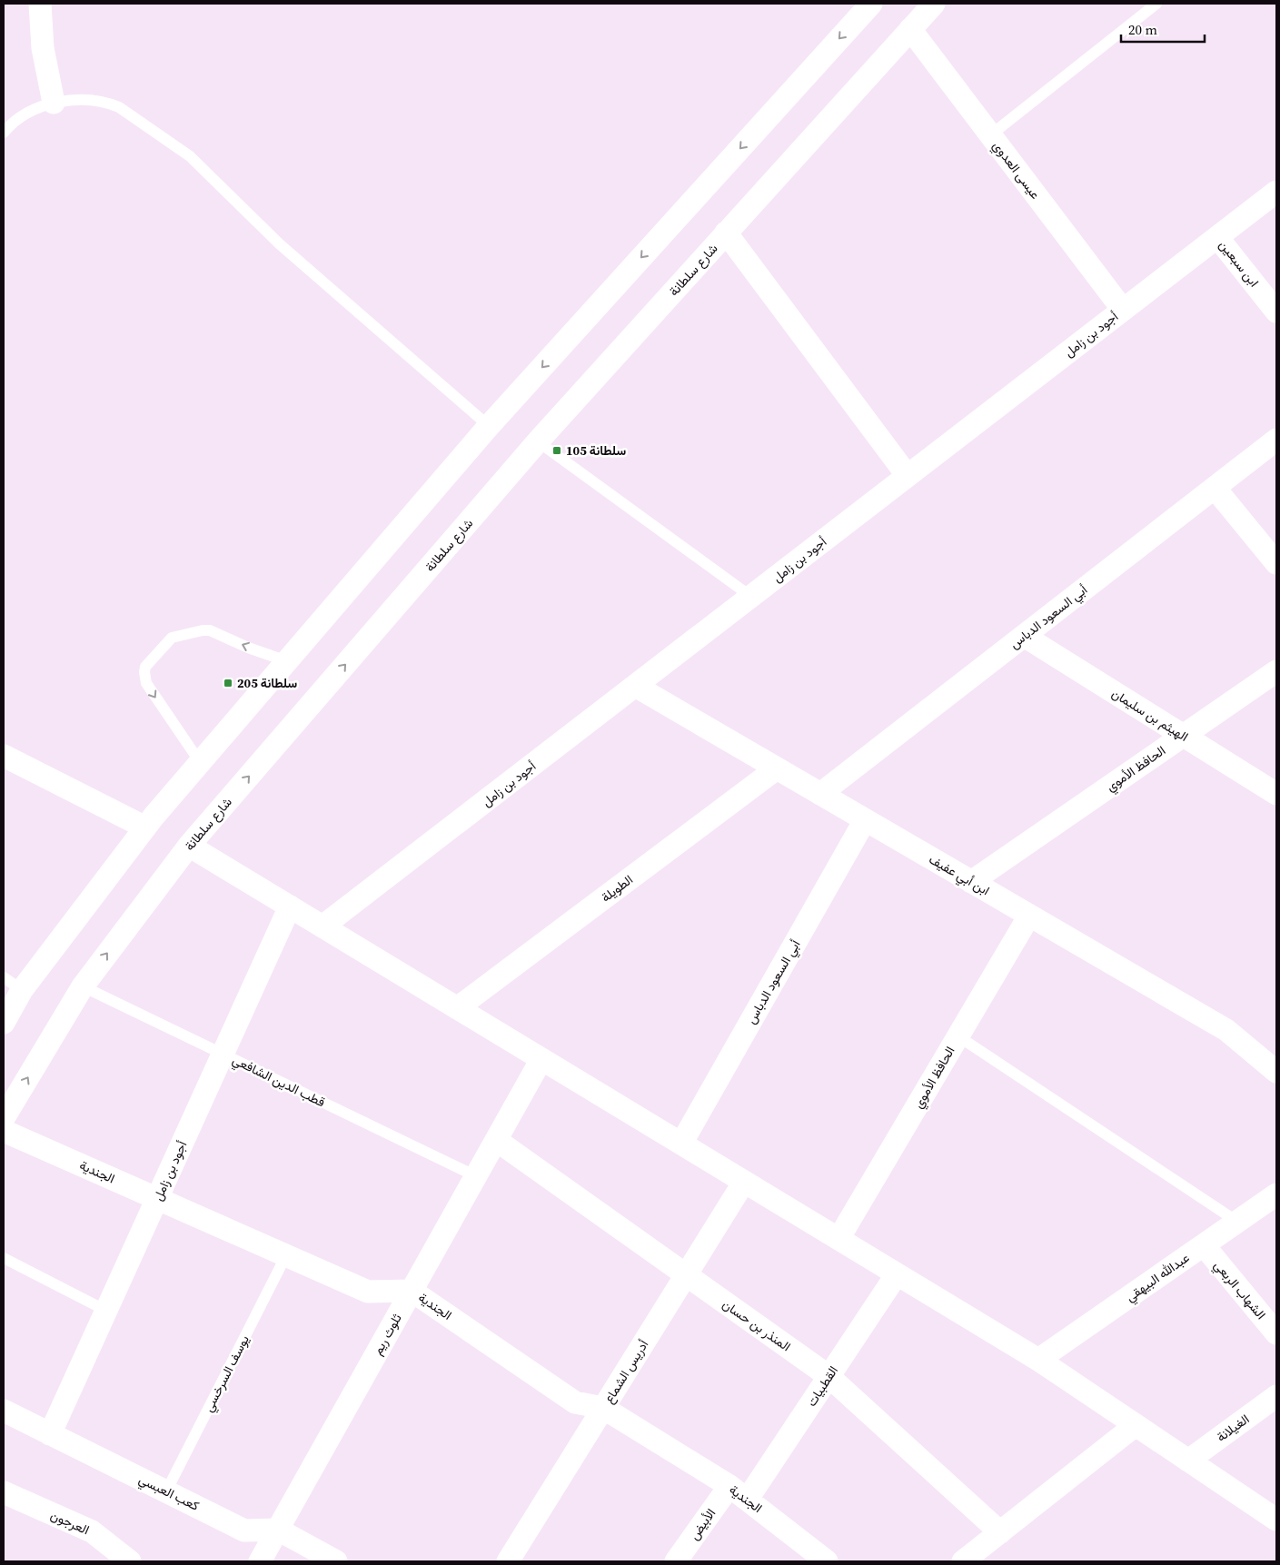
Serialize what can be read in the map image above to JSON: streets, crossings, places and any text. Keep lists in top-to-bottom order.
{
  "streets": {
    "street": [
      "عيسى العدوي",
      "ابن سبعين",
      "شارع سلطانة",
      "أجود بن زامل",
      "أبي السعود الدباس",
      "الهيثم بن سليمان",
      "الحافظ الأموي",
      "ابن أبي عفيف",
      "الطويلة",
      "الجندية",
      "عبدالله البيهقي",
      "الشهاب الربعي",
      "المنذر بن حسان",
      "ثلوث ريم",
      "أدريس الشماع",
      "القطبيات",
      "الغيلانة",
      "كعب العبسي",
      "العرجون",
      "الأبيض"
    ],
    "lane": ["قطب الدين الشافعي", "يوسف السرخسي"]
  },
  "crossings": [
    ["عيسى العدوي", "شارع سلطانة"],
    ["عيسى العدوي", "أجود بن زامل"],
    ["ابن سبعين", "أجود بن زامل"],
    ["شارع سلطانة", "قطب الدين الشافعي"],
    ["أجود بن زامل", "ابن أبي عفيف"],
    ["أجود بن زامل", "قطب الدين الشافعي"],
    ["أجود بن زامل", "الجندية"],
    ["أجود بن زامل", "كعب العبسي"],
    ["أبي السعود الدباس", "الهيثم بن سليمان"],
    ["أبي السعود الدباس", "ابن أبي عفيف"],
    ["الهيثم بن سليمان", "الحافظ الأموي"],
    ["الحافظ الأموي", "ابن أبي عفيف"],
    ["ابن أبي عفيف", "الطويلة"],
    ["قطب الدين الشافعي", "ثلوث ريم"],
    ["الجندية", "ثلوث ريم"],
    ["الجندية", "أدريس الشماع"],
    ["الجندية", "يوسف السرخسي"],
    ["الجندية", "القطبيات"],
    ["الجندية", "الأبيض"],
    ["عبدالله البيهقي", "الشهاب الربعي"],
    ["المنذر بن حسان", "ثلوث ريم"],
    ["المنذر بن حسان", "أدريس الشماع"],
    ["المنذر بن حسان", "القطبيات"],
    ["ثلوث ريم", "كعب العبسي"],
    ["يوسف السرخسي", "كعب العبسي"]
  ],
  "places": {
    "transit": ["سلطانة 105", "سلطانة 205"]
  },
  "scale_bar": "20 m"
}
